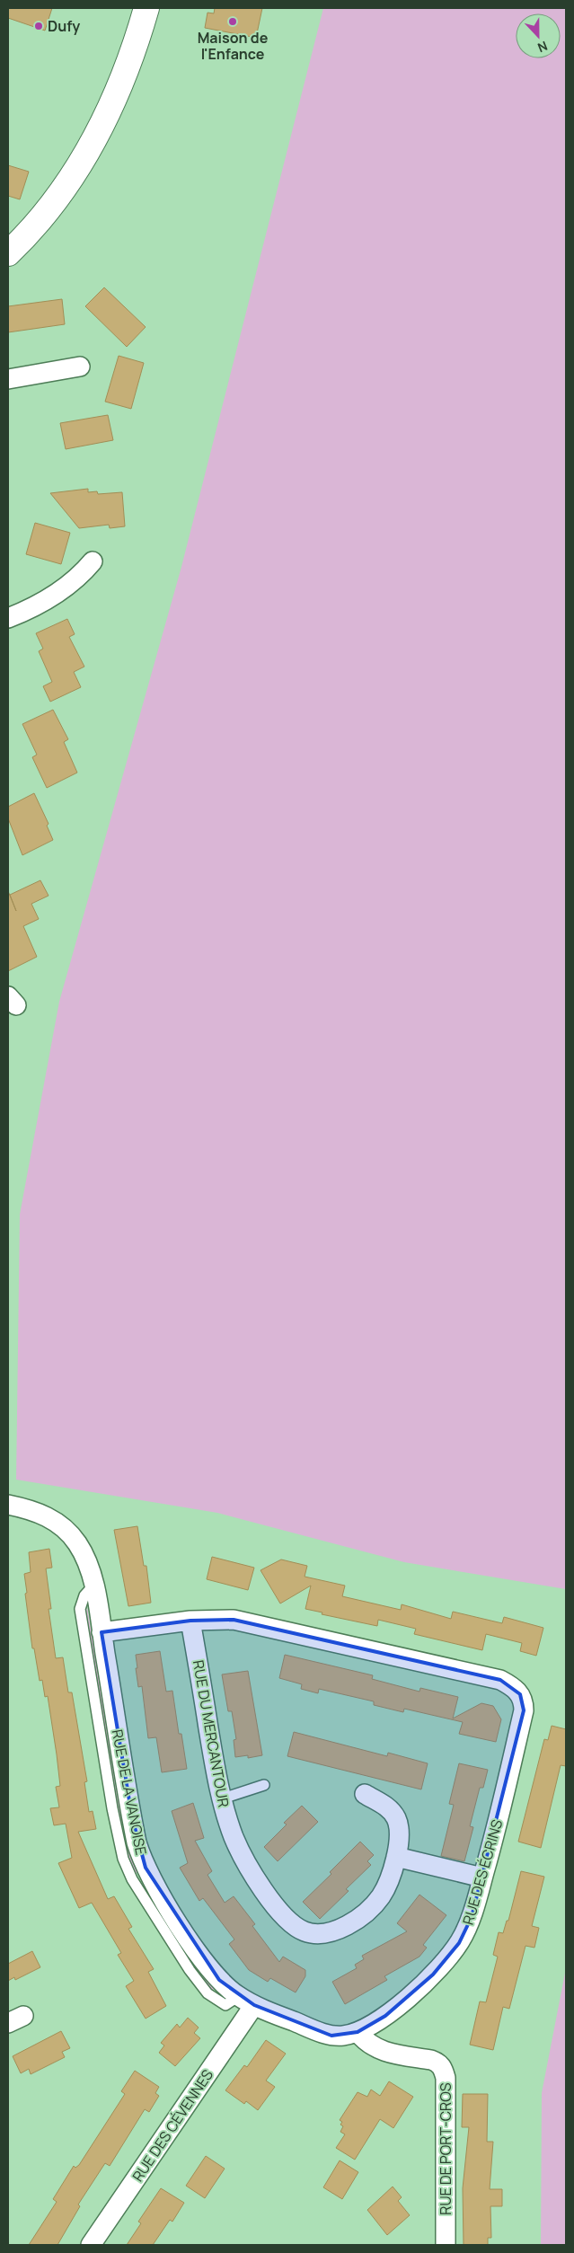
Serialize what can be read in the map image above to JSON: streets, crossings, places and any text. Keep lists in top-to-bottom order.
{
  "streets": {
    "street": [
      "RUE DU MERCANTOUR",
      "RUE DE LA VANOISE",
      "RUE DES ÉCRINS",
      "RUE DES CÉVENNES",
      "RUE DE PORT-CROS"
    ]
  },
  "crossings": [
    ["RUE DU MERCANTOUR", "RUE DES ÉCRINS"],
    ["RUE DE LA VANOISE", "RUE DES ÉCRINS"],
    ["RUE DE LA VANOISE", "RUE DES CÉVENNES"],
    ["RUE DE LA VANOISE", "RUE DE PORT-CROS"],
    ["RUE DES ÉCRINS", "RUE DE PORT-CROS"]
  ],
  "places": ["Maison de l'Enfance", "Dufy"],
  "north": "bottom"
}
